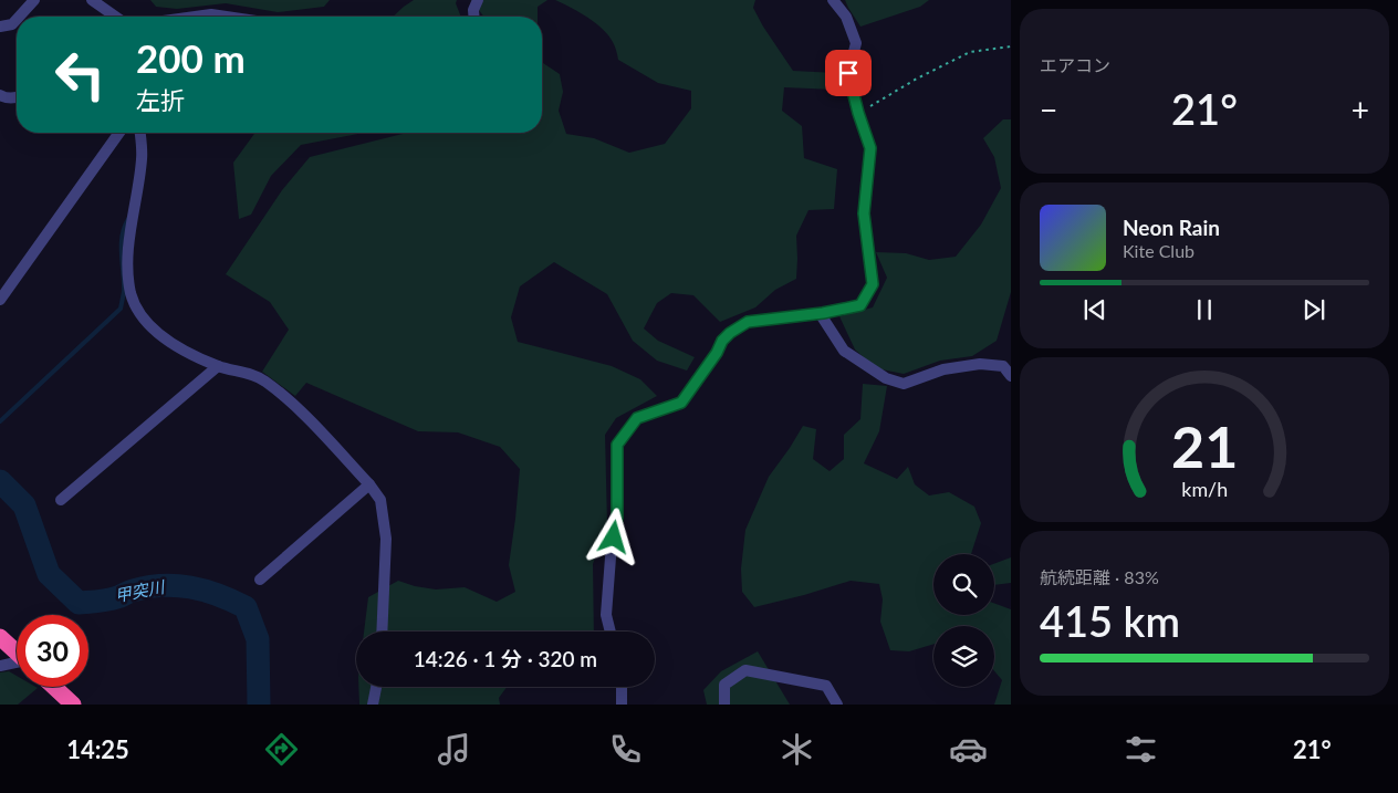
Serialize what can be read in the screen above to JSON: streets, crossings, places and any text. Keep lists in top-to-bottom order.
{
  "water": ["甲突川"],
  "page": {
    "tile": [
      "エアコン",
      ["航続距離 · 83%", "415 km"]
    ],
    "turn": ["200 m", "左折"],
    "heat": ["−", "21°", "+"],
    "song": ["Neon Rain", "Kite Club"],
    "limit": "30",
    "trip": "14:26 · 1 分 · 320 m",
    "tabs": ["14:25", "21°"],
    "gauge": ["21", "km/h"]
  }
}
